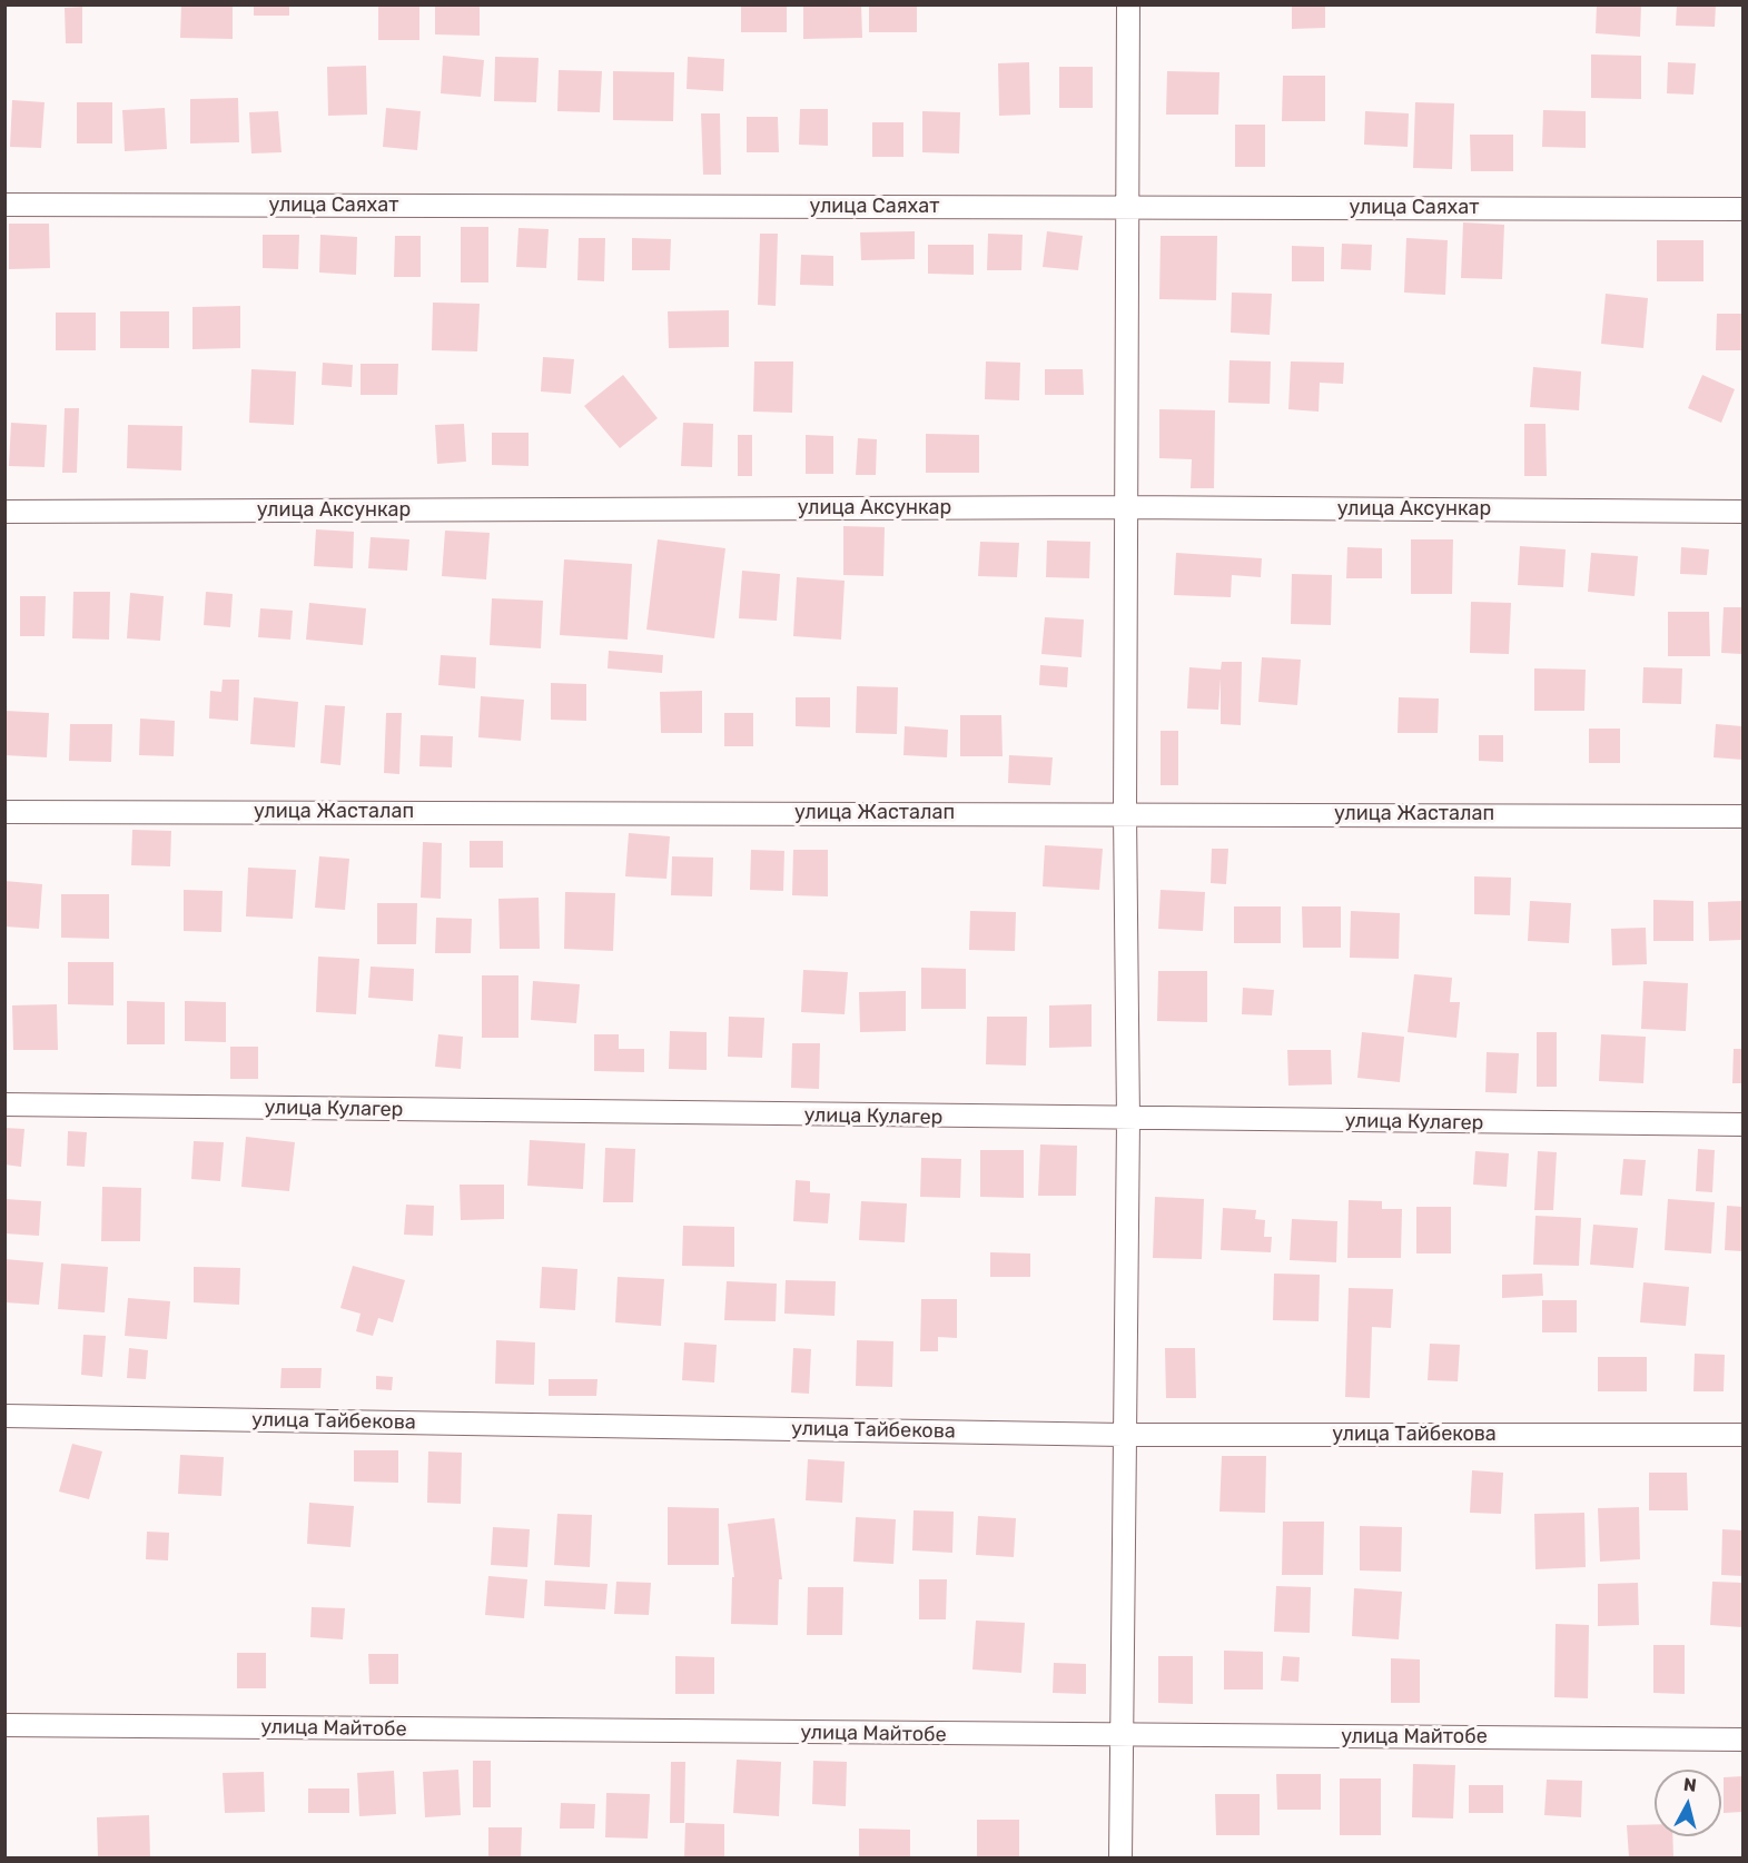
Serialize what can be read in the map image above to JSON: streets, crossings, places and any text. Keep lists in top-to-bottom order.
{
  "streets": {
    "street": [
      "улица Саяхат",
      "улица Аксункар",
      "улица Жасталап",
      "улица Кулагер",
      "улица Тайбекова",
      "улица Майтобе"
    ]
  },
  "north": "top"
}
